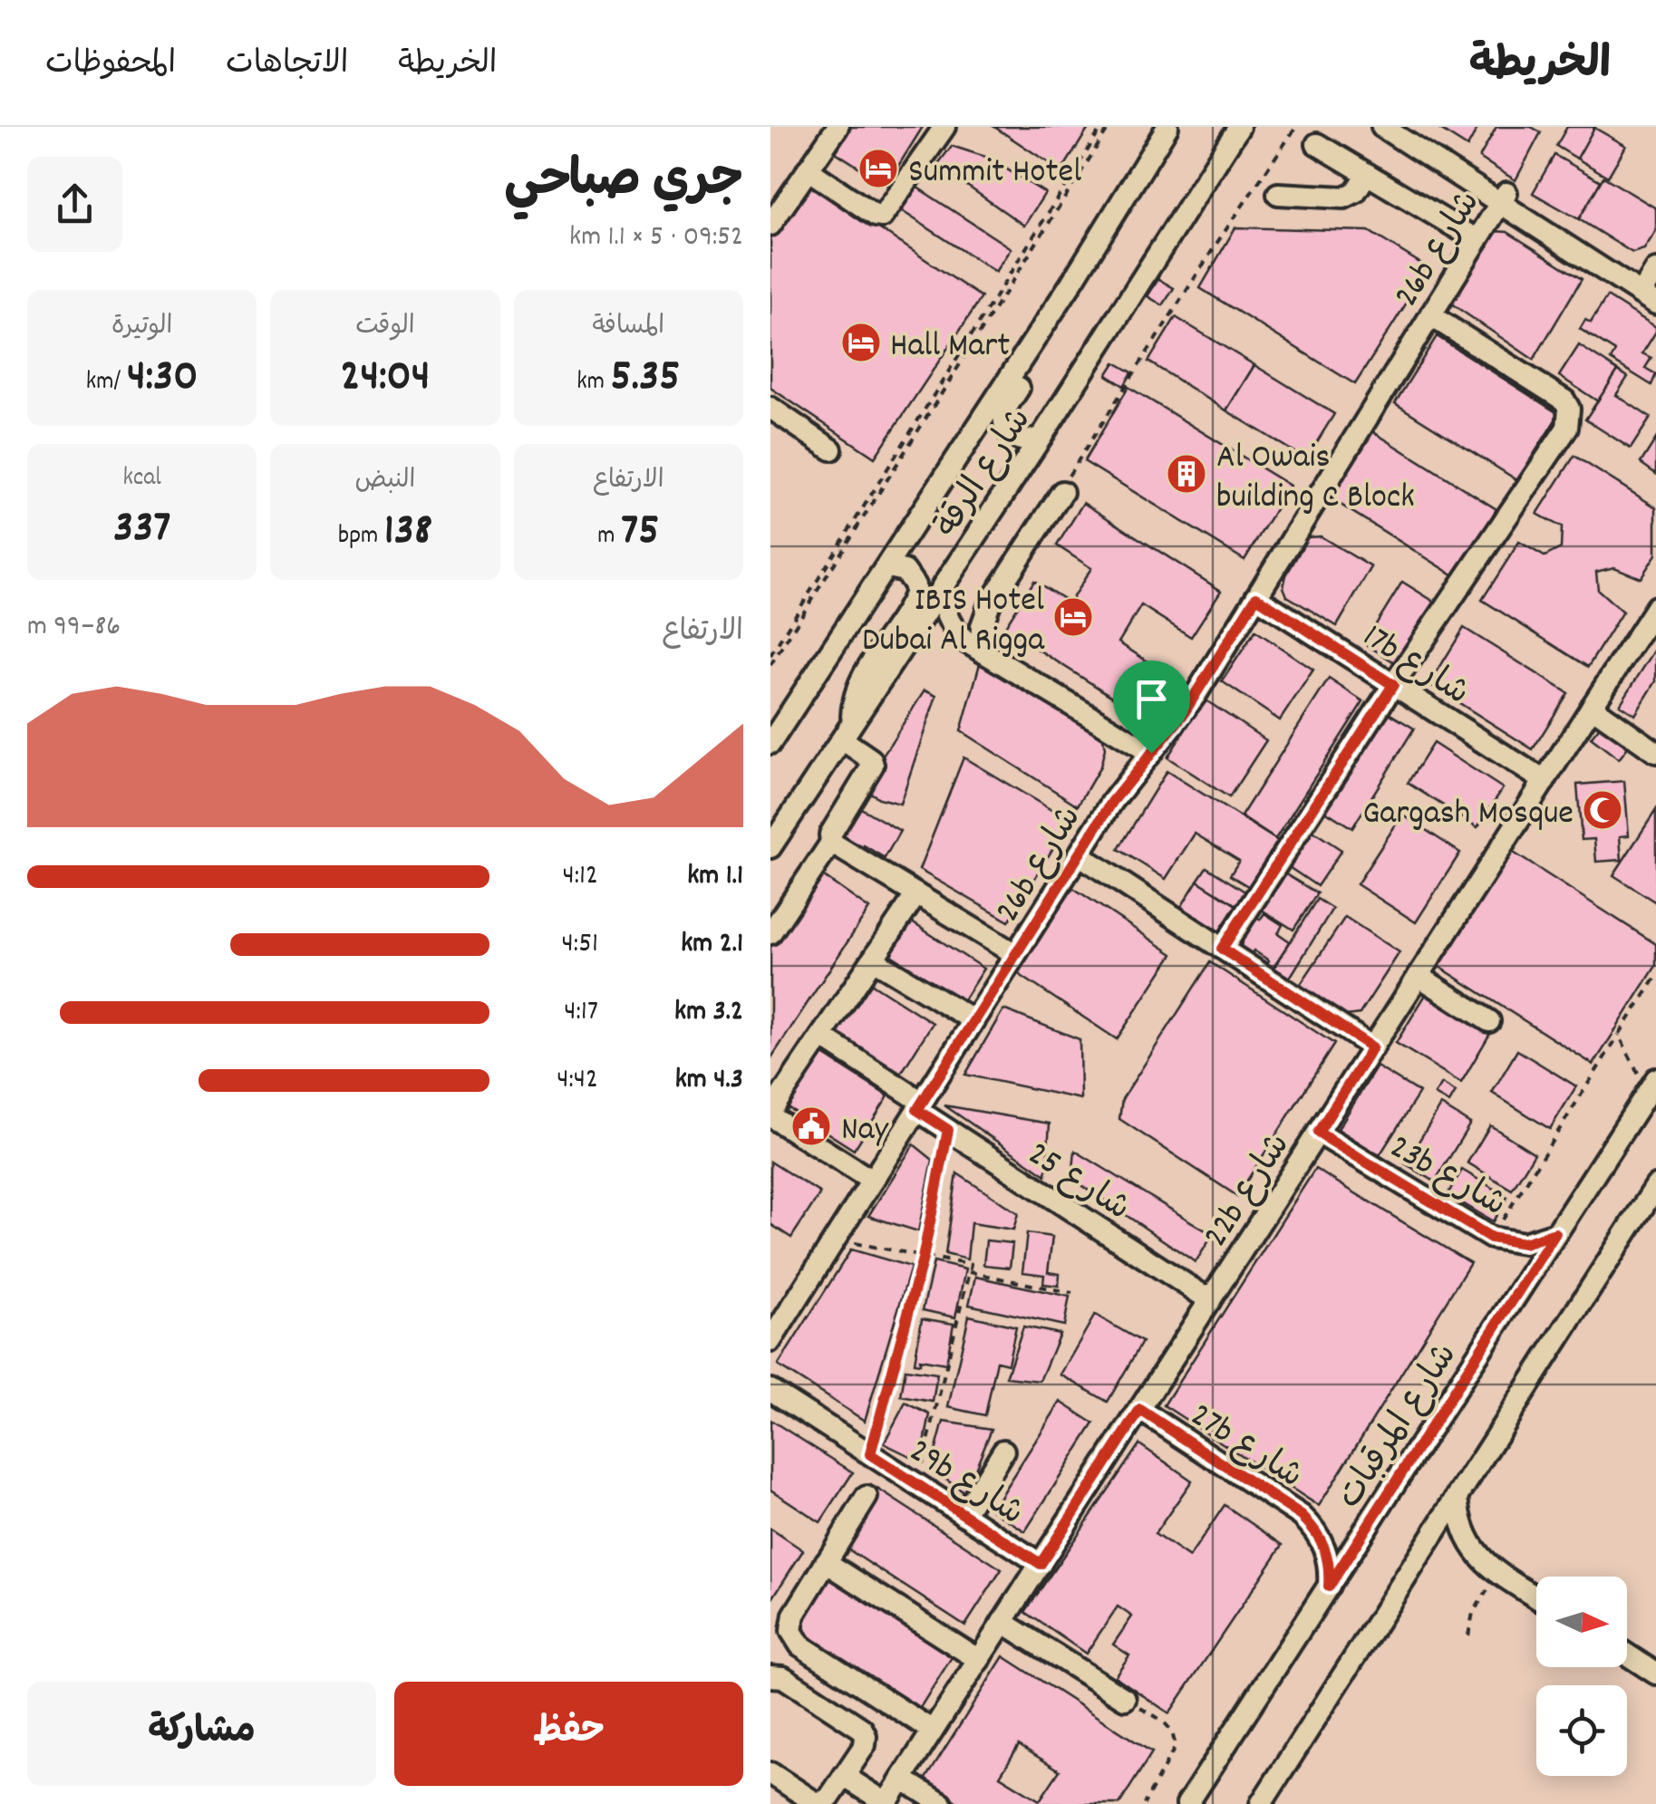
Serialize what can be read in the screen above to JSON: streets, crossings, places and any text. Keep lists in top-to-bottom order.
{
  "streets": {
    "street": [
      "26b شارع",
      "شارع الرقة",
      "17b شارع",
      "23b شارع",
      "شارع 25",
      "22b شارع",
      "شارع المرقبات",
      "27b شارع",
      "29b شارع"
    ]
  },
  "crossings": [
    ["26b شارع", "17b شارع"],
    ["26b شارع", "شارع 25"],
    ["17b شارع", "22b شارع"],
    ["23b شارع", "22b شارع"],
    ["23b شارع", "شارع المرقبات"],
    ["شارع 25", "22b شارع"],
    ["22b شارع", "27b شارع"],
    ["22b شارع", "29b شارع"],
    ["شارع المرقبات", "27b شارع"]
  ],
  "places": {
    "hotel": ["Summit Hotel", "Hall Mart", "IBIS Hotel Dubai Al Rigga"],
    "building": ["Al Owais building C Block"],
    "mosque": ["Gargash Mosque"],
    "public building": ["Nay"]
  },
  "north": "right",
  "page": {
    "header": "الخريطة",
    "nav": ["الخريطة", "الاتجاهات", "المحفوظات"],
    "heading": ["جري صباحي", "09:52 · 5 × 1.1 km"],
    "stats": [
      ["المسافة", "5.35 km"],
      ["الوقت", "24:04"],
      ["الوتيرة", "4:30 /km"],
      ["الارتفاع", "75 m"],
      ["النبض", "138 bpm"],
      ["kcal", "337"]
    ],
    "chart": ["الارتفاع", "86–99 m"],
    "list": [
      {
        "name": "1.1 km",
        "note": "4:12"
      },
      {
        "name": "2.1 km",
        "note": "4:51"
      },
      {
        "name": "3.2 km",
        "note": "4:17"
      },
      {
        "name": "4.3 km",
        "note": "4:42"
      }
    ],
    "buttons": ["حفظ", "مشاركة"]
  }
}
